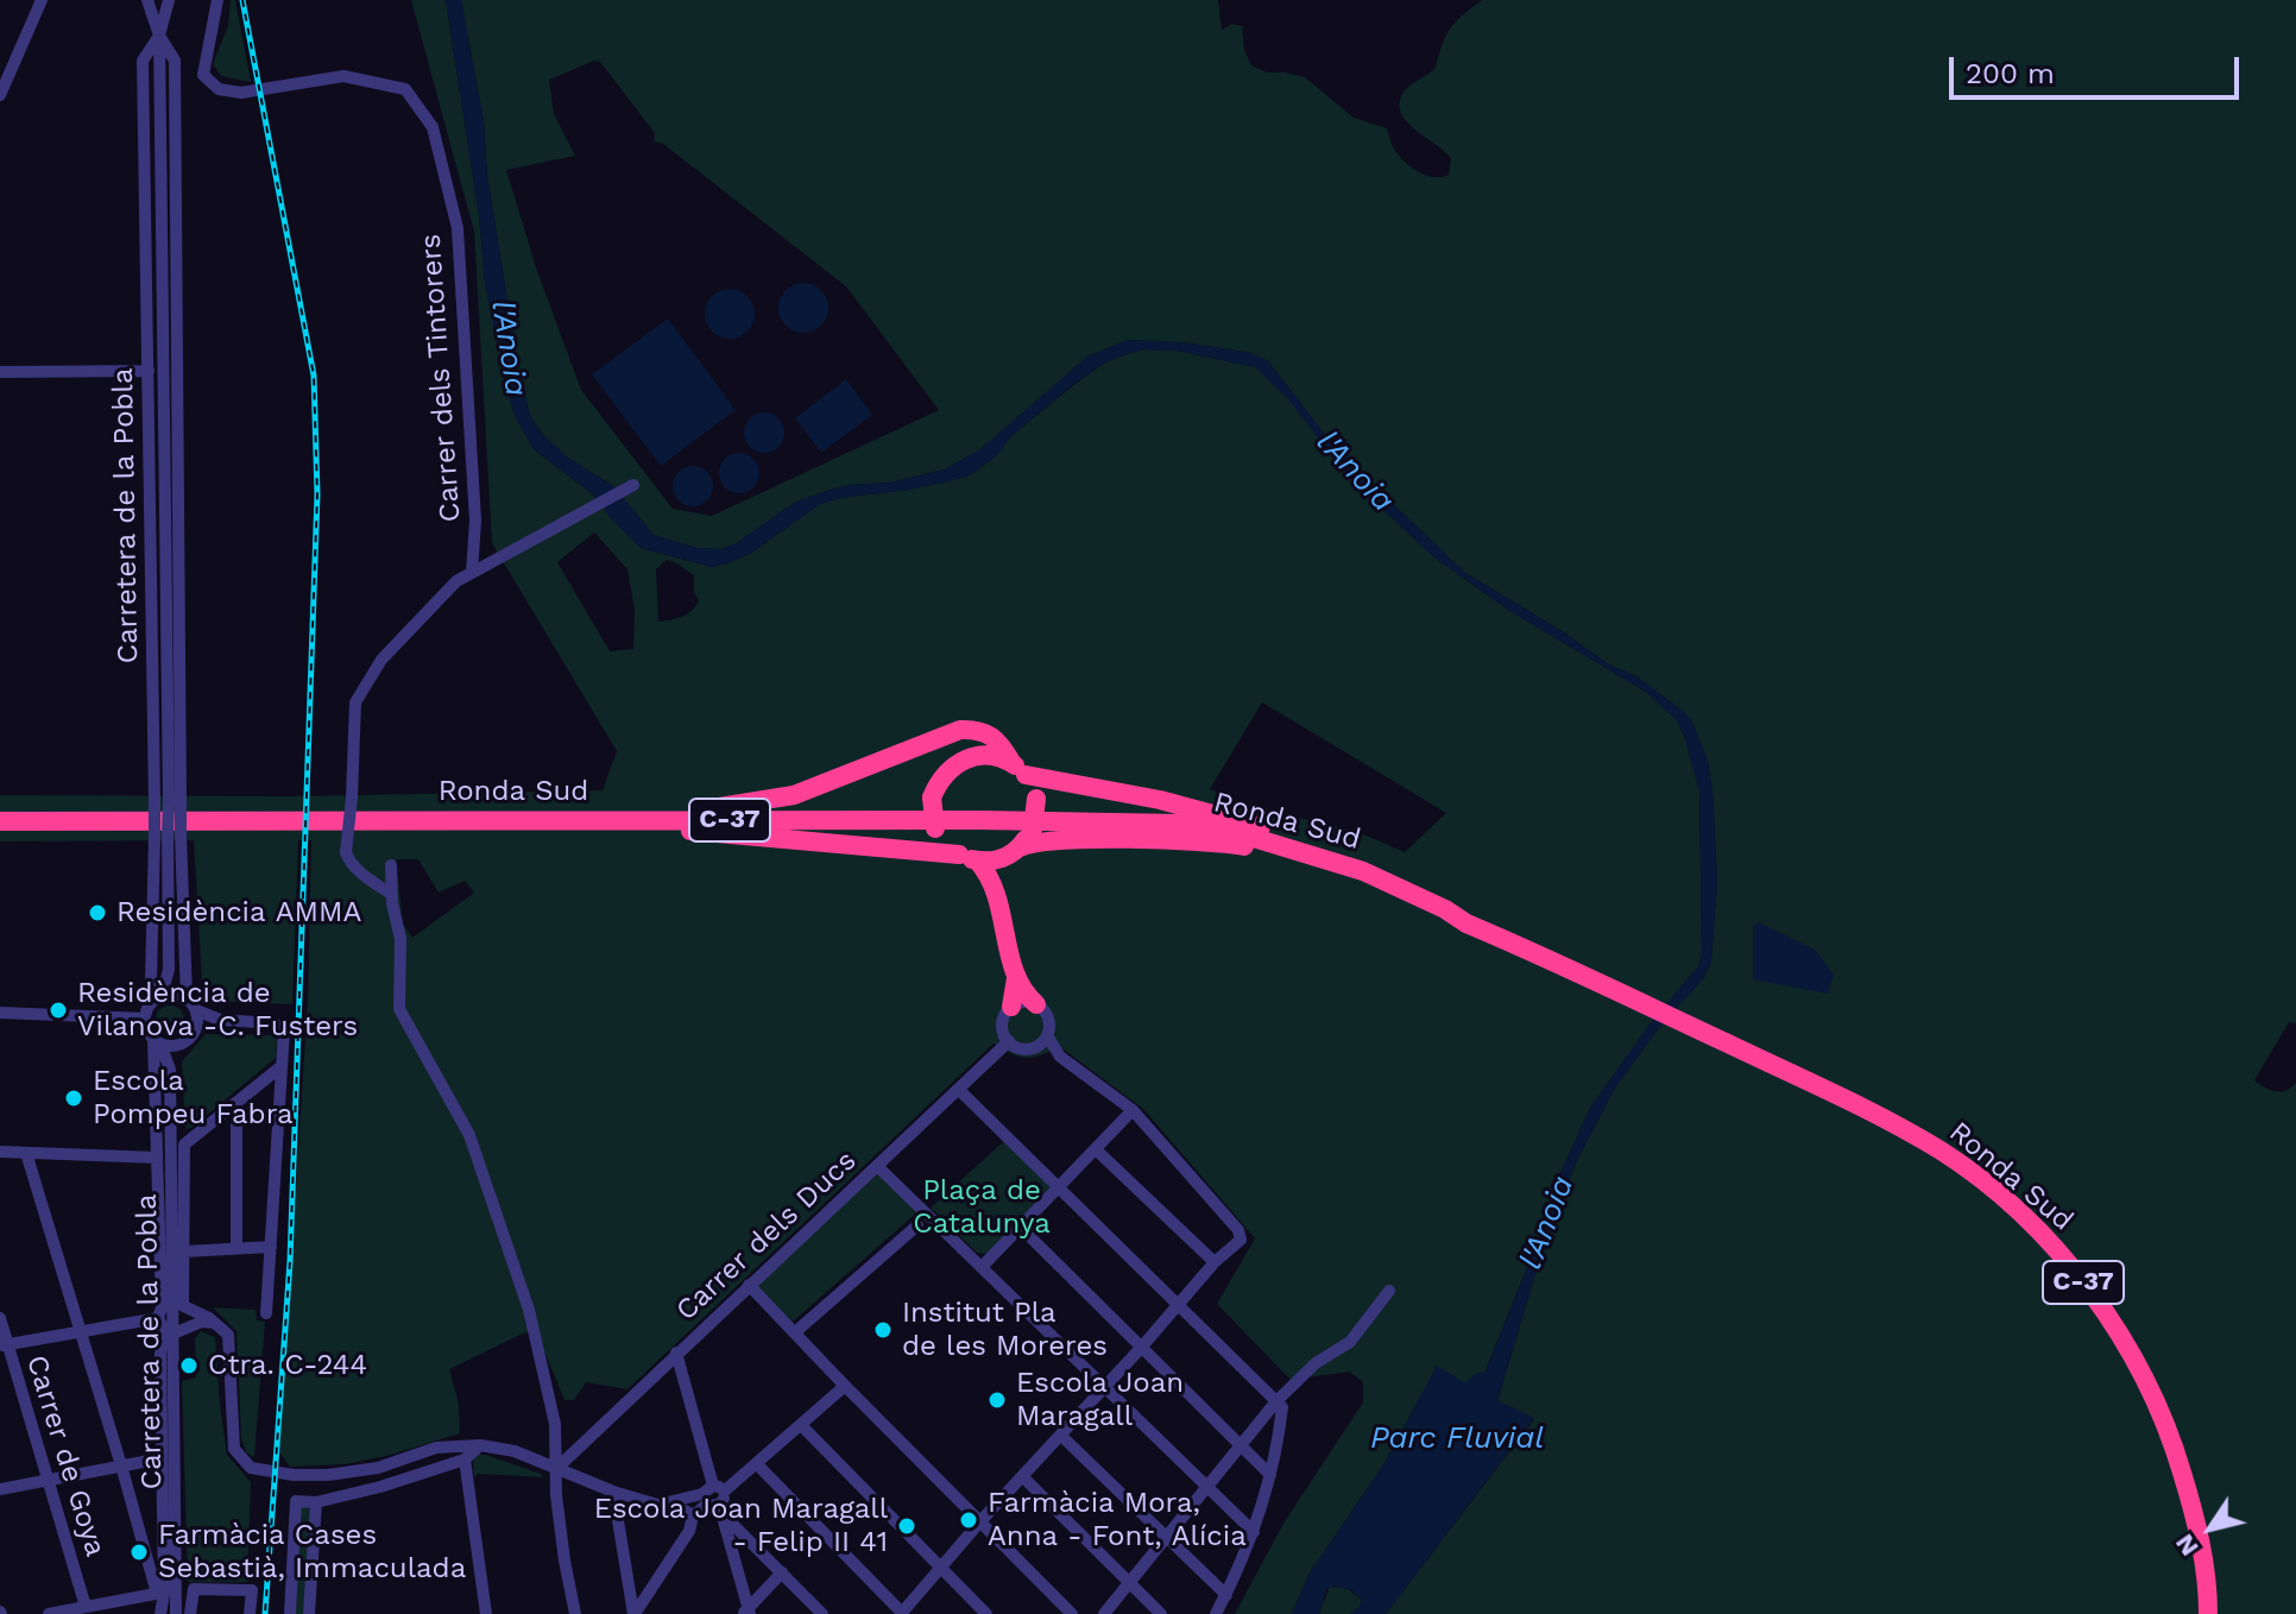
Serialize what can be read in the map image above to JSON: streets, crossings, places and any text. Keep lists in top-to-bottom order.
{
  "streets": {
    "highway": ["Ronda Sud", "C-37"],
    "street": [
      "Carrer dels Tintorers",
      "Carretera de la Pobla",
      "Carrer dels Ducs",
      "Carrer de Goya"
    ]
  },
  "water": ["l'Anoia", "Parc Fluvial"],
  "parks": ["Plaça de Catalunya"],
  "places": [
    "Residència AMMA",
    "Residència de Vilanova -C. Fusters",
    "Escola Pompeu Fabra",
    "Institut Pla de les Moreres",
    "Ctra. C-244",
    "Escola Joan Maragall",
    "Farmàcia Mora, Anna - Font, Alícia",
    "Escola Joan Maragall - Felip II 41",
    "Farmàcia Cases Sebastià, Immaculada"
  ],
  "scale_bar": "200 m",
  "north": "bottom left"
}
